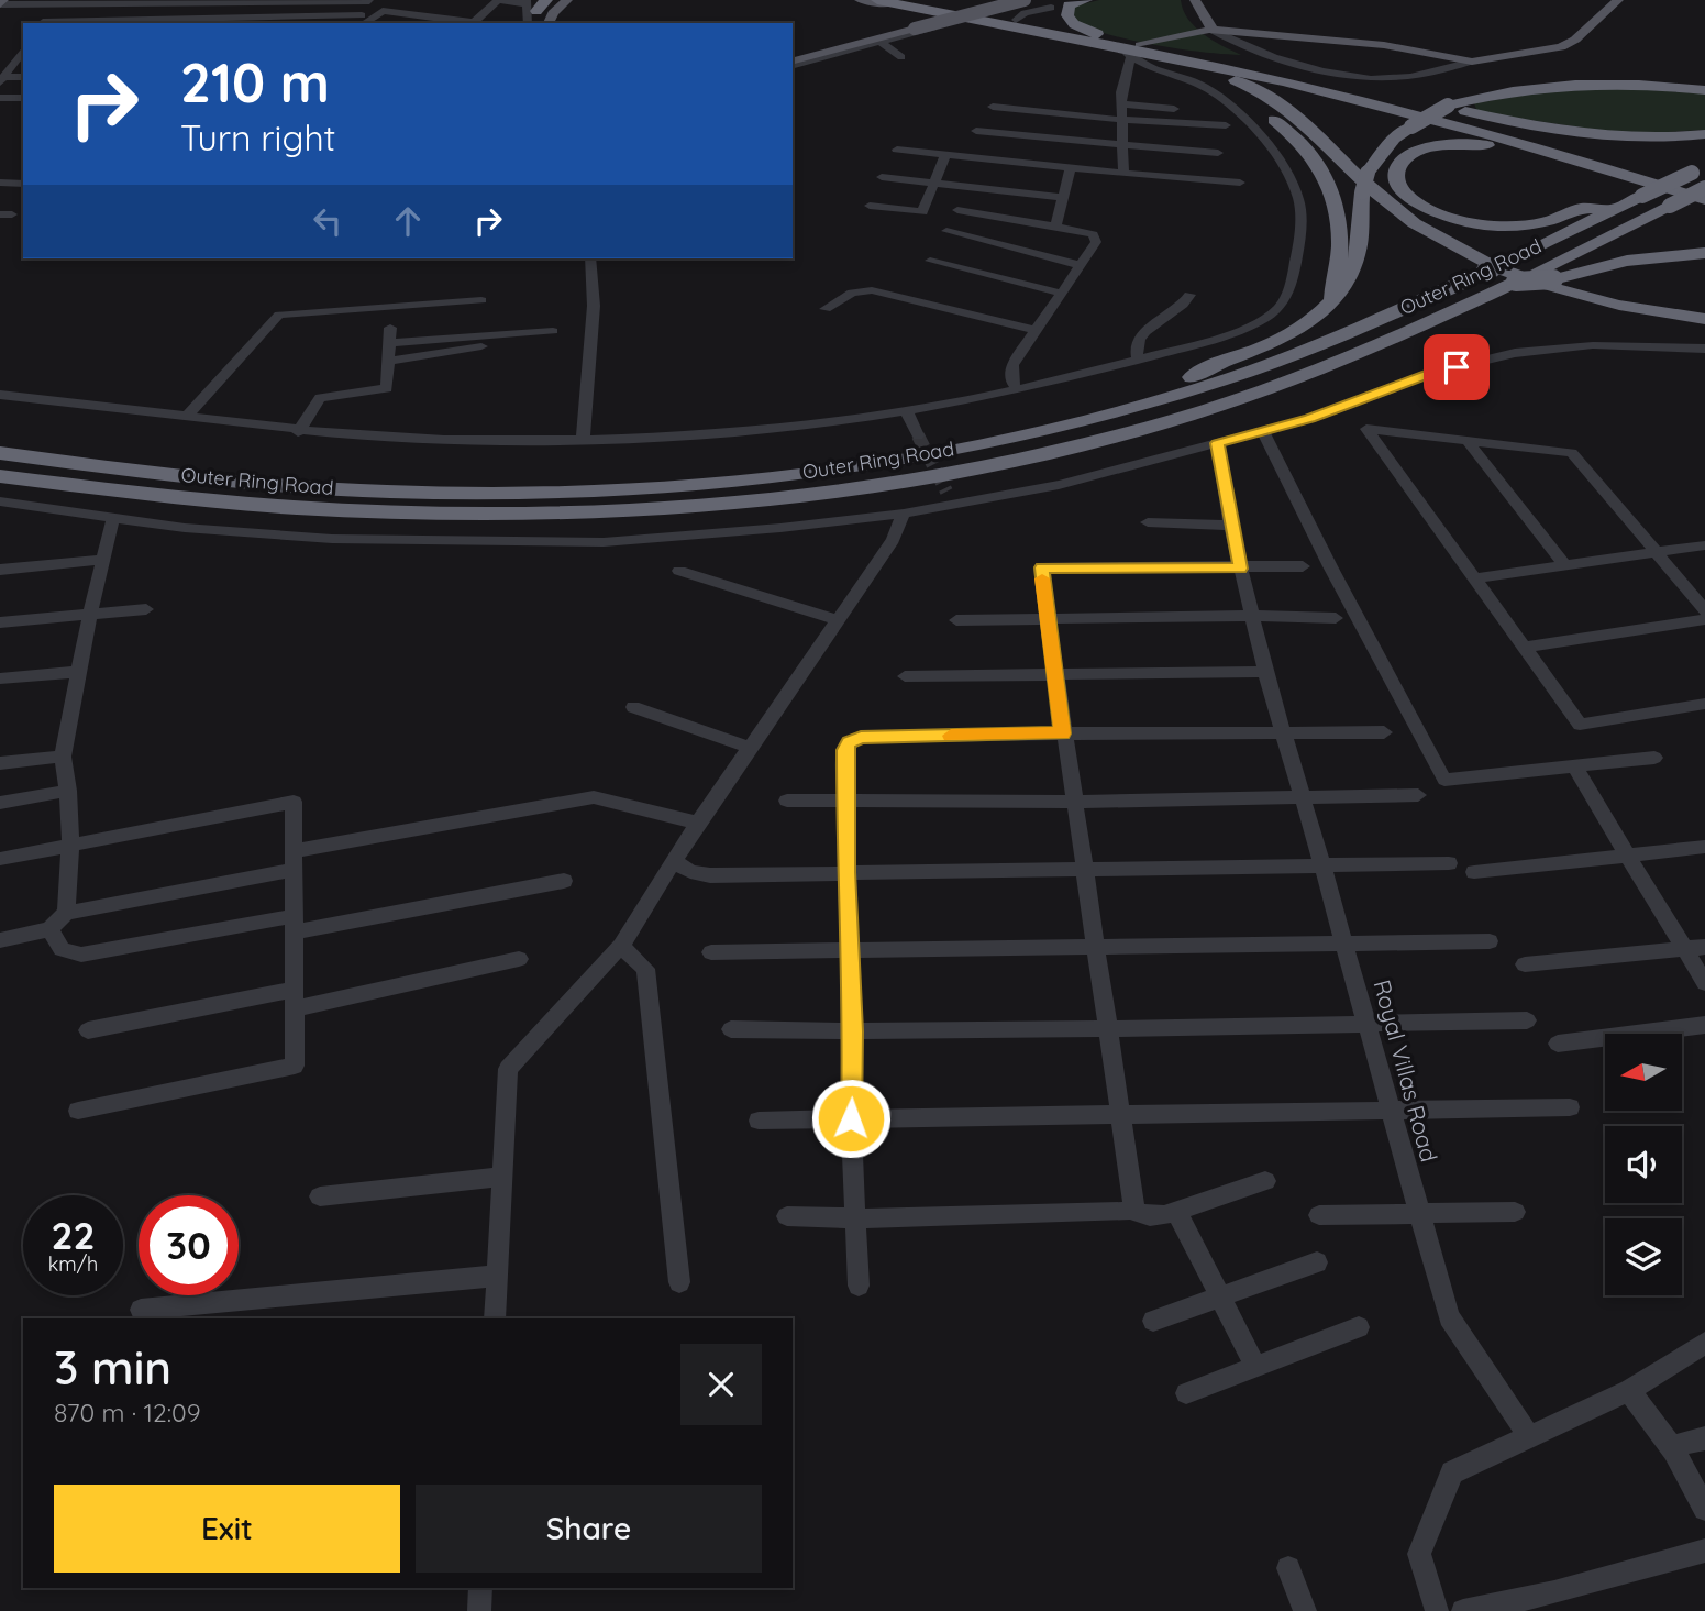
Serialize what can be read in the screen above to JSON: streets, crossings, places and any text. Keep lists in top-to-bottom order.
{
  "streets": {
    "highway": ["Outer Ring Road"],
    "street": ["Royal Villas Road"]
  },
  "north": "left",
  "page": {
    "turn": ["210 m", "Turn right"],
    "speed": "22 km/h",
    "limit": "30",
    "heading": ["3 min", "870 m · 12:09"],
    "buttons": ["Exit", "Share"]
  }
}
